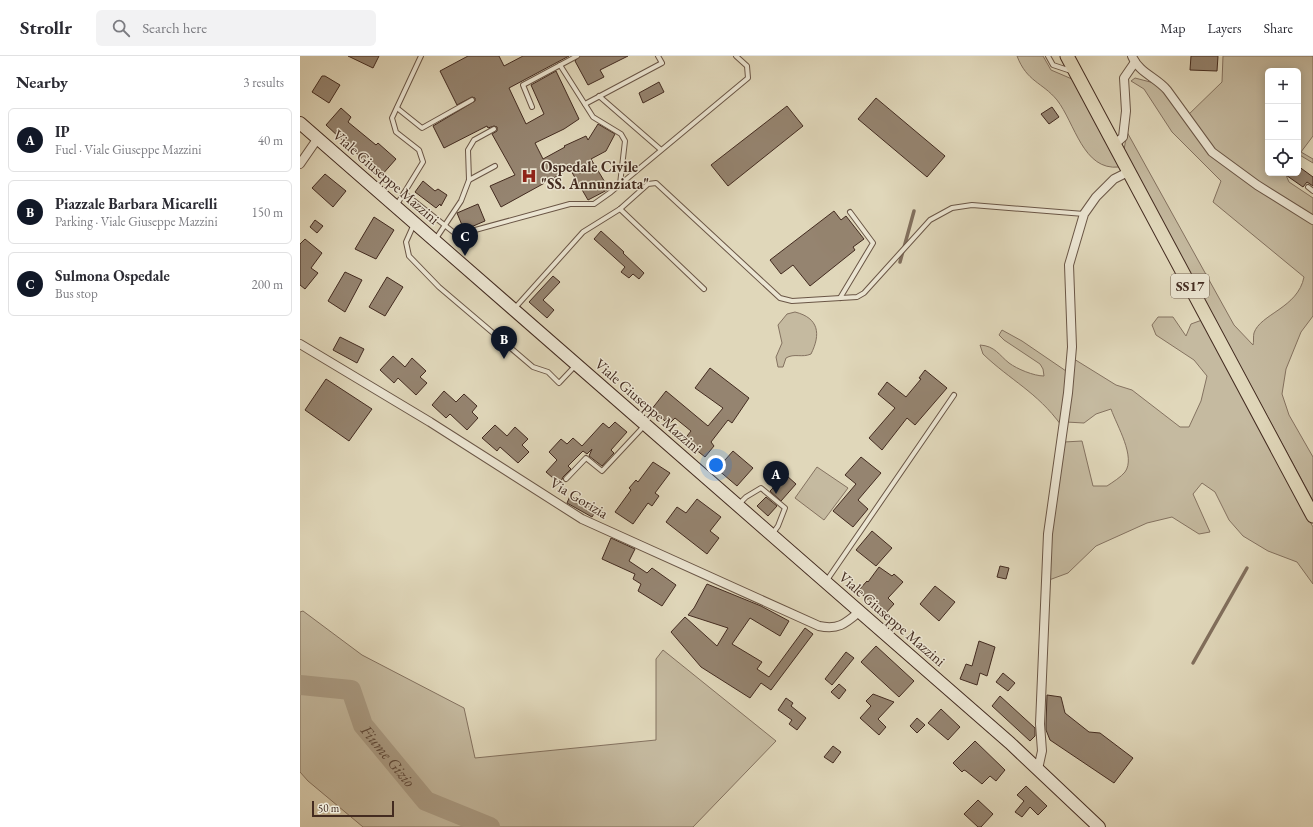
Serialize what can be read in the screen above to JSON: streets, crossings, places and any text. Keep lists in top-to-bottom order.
{
  "streets": {
    "main road": ["Viale Giuseppe Mazzini", "SS17"],
    "street": ["Via Gorizia"]
  },
  "crossings": [
    ["Viale Giuseppe Mazzini", "Via Gorizia"]
  ],
  "water": ["Fiume Gizio"],
  "places": {
    "hospital": ["Ospedale Civile \"SS. Annunziata\""]
  },
  "scale_bar": "50 m",
  "page": {
    "header": "Strollr",
    "search": "Search here",
    "nav": ["Map", "Layers", "Share"],
    "heading": ["Nearby", "3 results"],
    "map_buttons": ["+", "−"],
    "list": [
      {
        "mark": "A",
        "name": "IP",
        "note": "Fuel · Viale Giuseppe Mazzini",
        "value": "40 m"
      },
      {
        "mark": "B",
        "name": "Piazzale Barbara Micarelli",
        "note": "Parking · Viale Giuseppe Mazzini",
        "value": "150 m"
      },
      {
        "mark": "C",
        "name": "Sulmona Ospedale",
        "note": "Bus stop",
        "value": "200 m"
      }
    ],
    "pins": ["C", "B", "A"],
    "scale": "50 m"
  }
}
